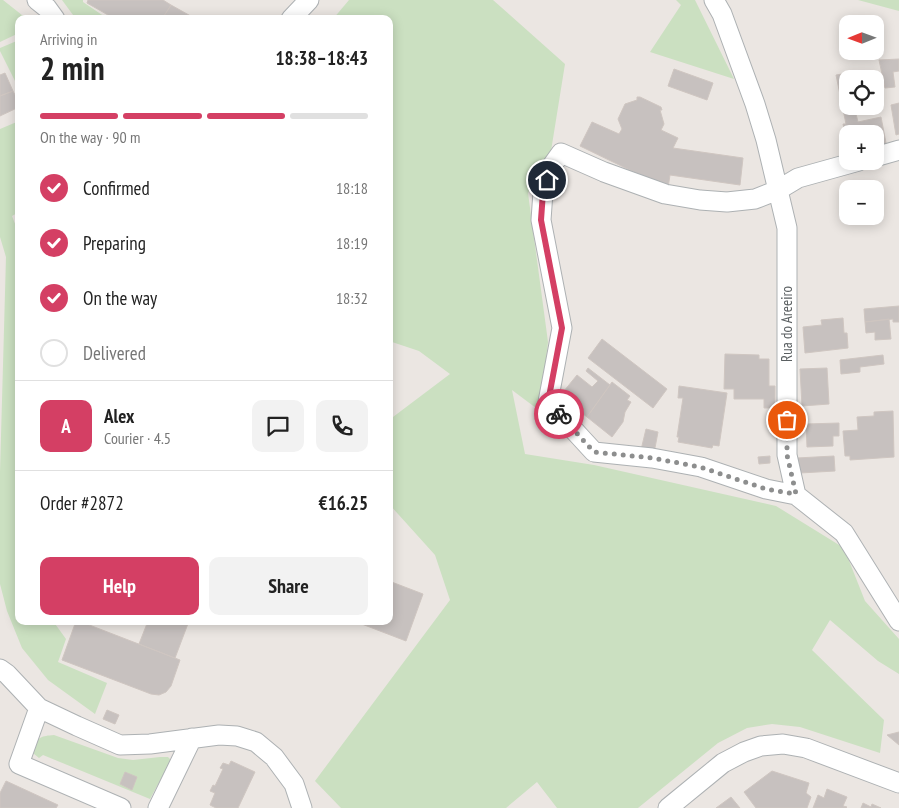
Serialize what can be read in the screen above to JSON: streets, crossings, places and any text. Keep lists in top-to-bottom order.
{
  "streets": {
    "street": ["Rua do Areeiro"]
  },
  "north": "left",
  "page": {
    "map_buttons": ["+", "−"],
    "heading": ["2 min", "Arriving in", "18:38–18:43"],
    "panel": [
      "Alex",
      "Courier · 4.5",
      "Order #2872",
      "€16.25"
    ],
    "bar": "On the way · 90 m",
    "list": [
      ["Confirmed", "18:18"],
      ["Preparing", "18:19"],
      ["On the way", "18:32"],
      "Delivered"
    ],
    "round": "A",
    "buttons": ["Help", "Share"]
  }
}
